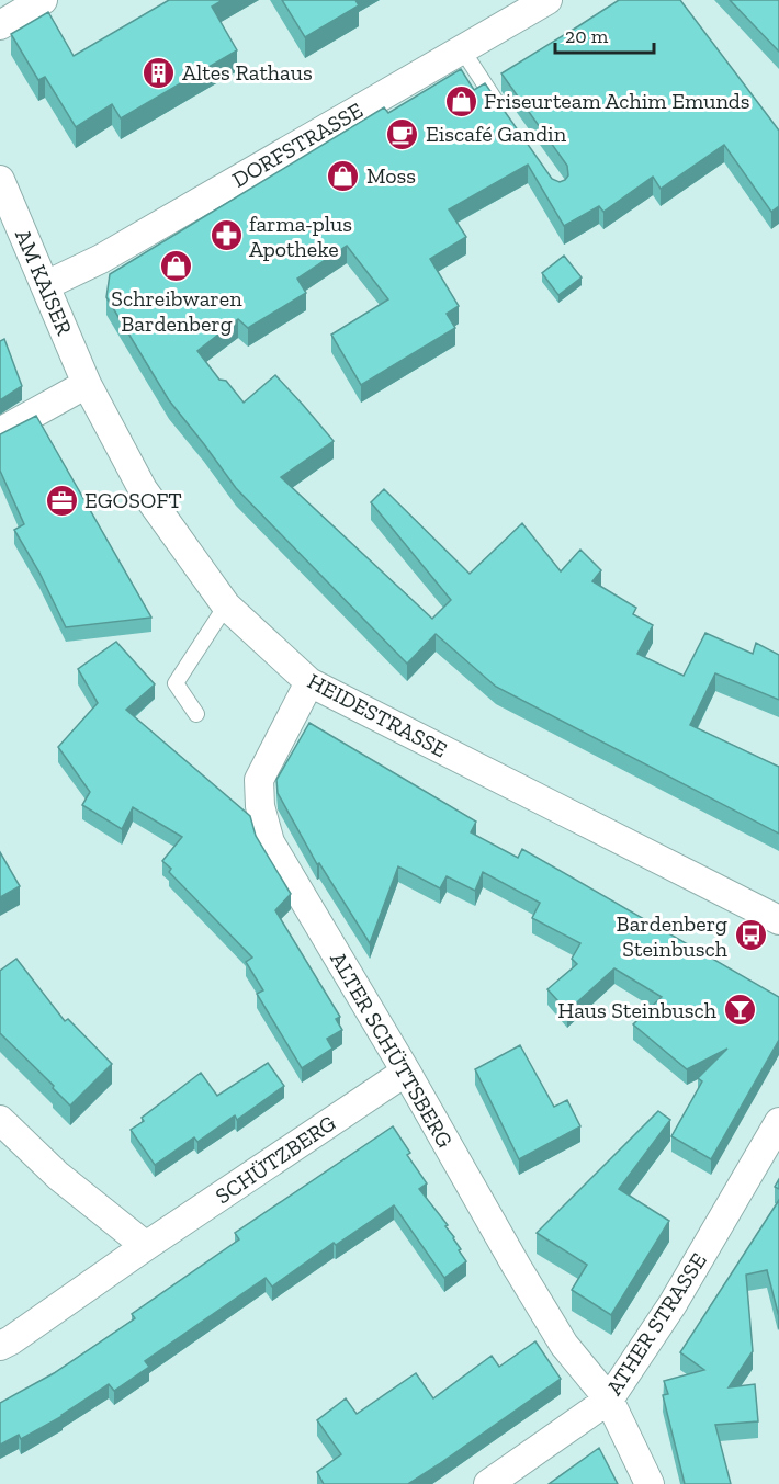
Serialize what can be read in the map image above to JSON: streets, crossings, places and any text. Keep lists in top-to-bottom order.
{
  "streets": {
    "street": [
      "DORFSTRASSE",
      "AM KAISER",
      "HEIDESTRASSE",
      "ALTER SCHÜTTSBERG",
      "SCHÜTZBERG",
      "ATHER STRASSE"
    ]
  },
  "crossings": [
    ["DORFSTRASSE", "AM KAISER"],
    ["AM KAISER", "HEIDESTRASSE"],
    ["HEIDESTRASSE", "ALTER SCHÜTTSBERG"],
    ["ALTER SCHÜTTSBERG", "SCHÜTZBERG"],
    ["ALTER SCHÜTTSBERG", "ATHER STRASSE"]
  ],
  "places": {
    "building": ["Altes Rathaus"],
    "shop": ["Friseurteam Achim Emunds", "Moss", "Schreibwaren Bardenberg"],
    "cafe": ["Eiscafé Gandin"],
    "pharmacy": ["farma-plus Apotheke"],
    "office": ["EGOSOFT"],
    "bus stop": ["Bardenberg Steinbusch"],
    "bar": ["Haus Steinbusch"]
  },
  "scale_bar": "20 m"
}
